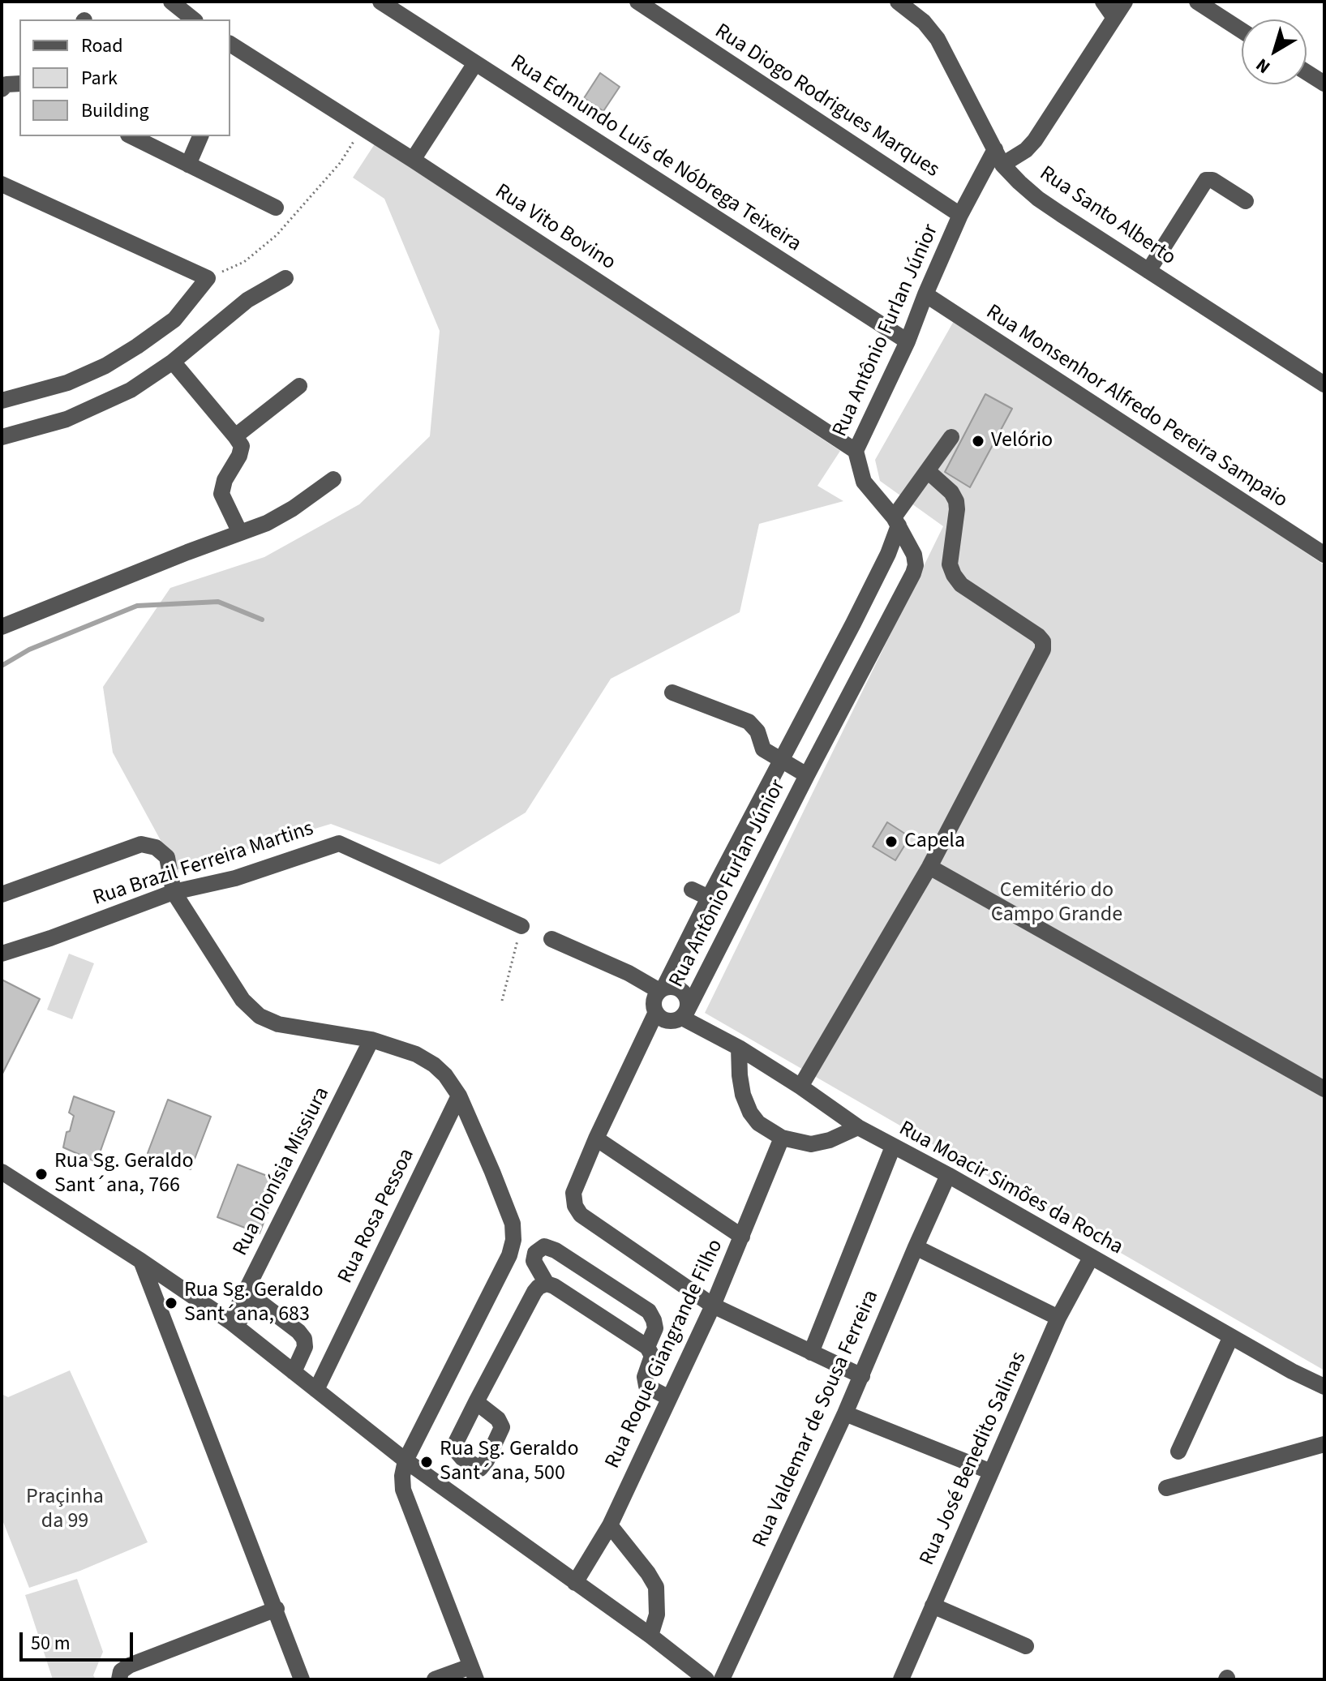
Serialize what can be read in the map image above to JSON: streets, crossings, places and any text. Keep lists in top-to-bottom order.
{
  "streets": {
    "street": [
      "Rua Diogo Rodrigues Marques",
      "Rua Edmundo Luís de Nóbrega Teixeira",
      "Rua Santo Alberto",
      "Rua Vito Bovino",
      "Rua Antônio Furlan Júnior",
      "Rua Monsenhor Alfredo Pereira Sampaio",
      "Rua Brazil Ferreira Martins",
      "Rua Dionísia Missiura",
      "Rua Moacir Simões da Rocha",
      "Rua Rosa Pessoa",
      "Rua Roque Giangrande Filho",
      "Rua Valdemar de Sousa Ferreira",
      "Rua José Benedito Salinas"
    ]
  },
  "crossings": [
    ["Rua Diogo Rodrigues Marques", "Rua Antônio Furlan Júnior"],
    ["Rua Edmundo Luís de Nóbrega Teixeira", "Rua Antônio Furlan Júnior"],
    ["Rua Santo Alberto", "Rua Antônio Furlan Júnior"],
    ["Rua Vito Bovino", "Rua Antônio Furlan Júnior"],
    ["Rua Antônio Furlan Júnior", "Rua Monsenhor Alfredo Pereira Sampaio"],
    ["Rua Antônio Furlan Júnior", "Rua Moacir Simões da Rocha"],
    ["Rua Moacir Simões da Rocha", "Rua Valdemar de Sousa Ferreira"],
    ["Rua Moacir Simões da Rocha", "Rua José Benedito Salinas"]
  ],
  "parks": ["Cemitério do Campo Grande", "Praçinha da 99"],
  "places": [
    "Velório",
    "Capela",
    "Rua Sg. Geraldo Sant´ana, 766",
    "Rua Sg. Geraldo Sant´ana, 683",
    "Rua Sg. Geraldo Sant´ana, 500"
  ],
  "legend": ["Road", "Park", "Building"],
  "scale_bar": "50 m",
  "north": "bottom left"
}
